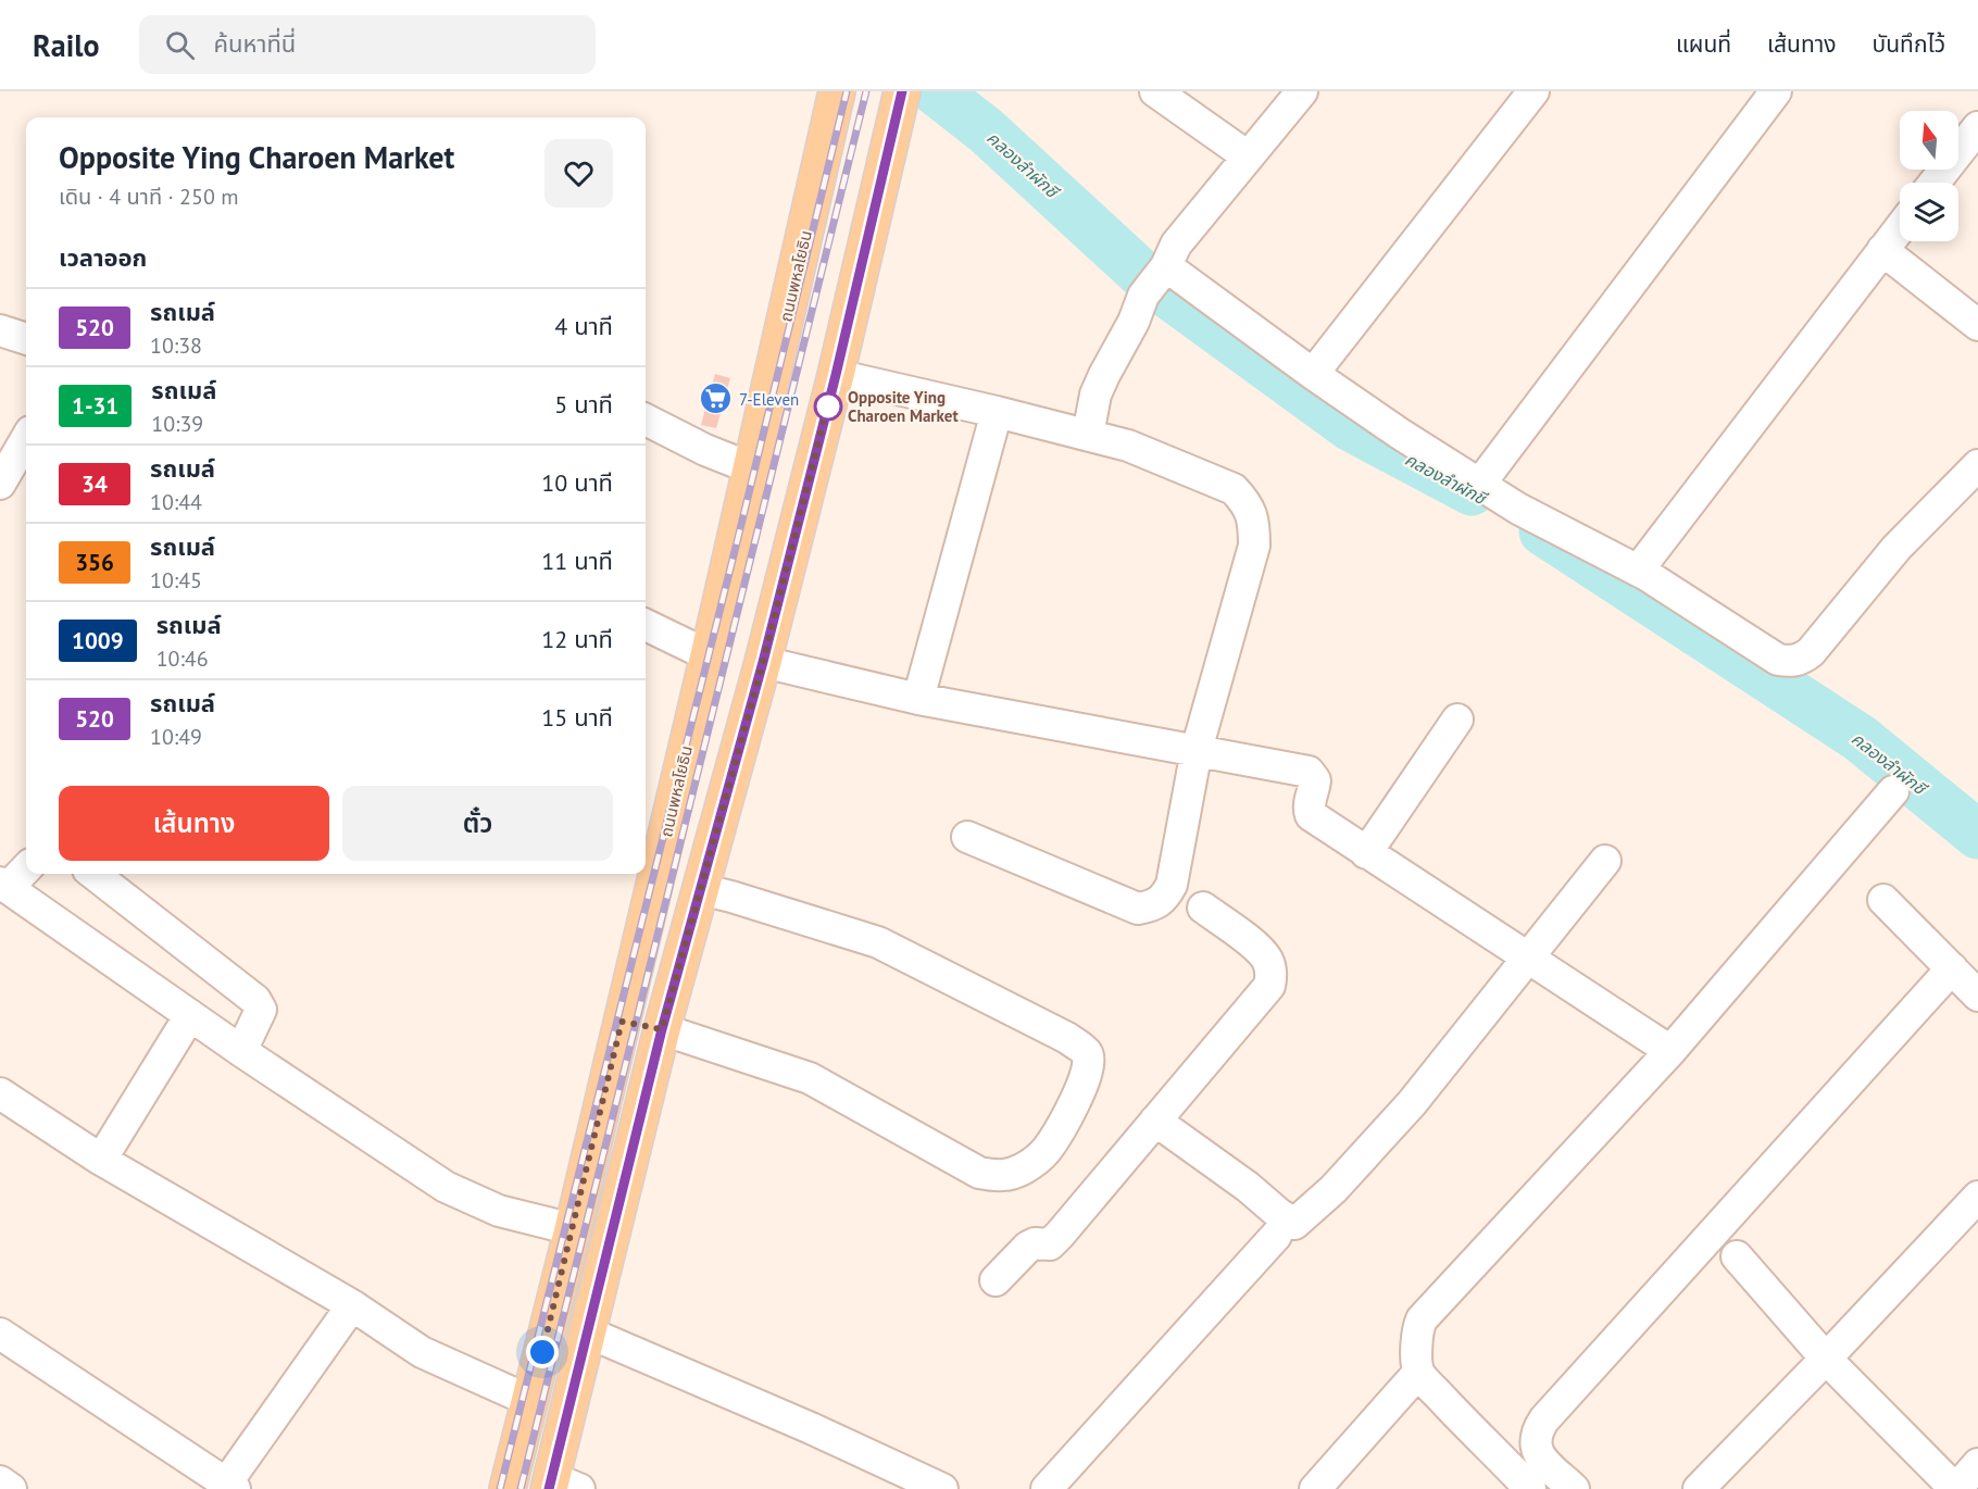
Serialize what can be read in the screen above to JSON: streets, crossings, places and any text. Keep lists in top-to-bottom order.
{
  "streets": {
    "main road": ["ถนนพหลโยธิน"]
  },
  "water": ["คลองลำผักชี"],
  "places": {
    "supermarket": ["7-Eleven"],
    "other": ["Opposite Ying Charoen Market"]
  },
  "lines": ["bus line 520"],
  "north": "top",
  "page": {
    "header": "Railo",
    "search": "ค้นหาที่นี่",
    "nav": ["แผนที่", "เส้นทาง", "บันทึกไว้"],
    "heading": [
      ["Opposite Ying Charoen Market", "เดิน · 4 นาที · 250 m"],
      "เวลาออก"
    ],
    "list": [
      {
        "mark": "520",
        "name": "รถเมล์",
        "note": "10:38",
        "value": "4 นาที"
      },
      {
        "mark": "1-31",
        "name": "รถเมล์",
        "note": "10:39",
        "value": "5 นาที"
      },
      {
        "mark": "34",
        "name": "รถเมล์",
        "note": "10:44",
        "value": "10 นาที"
      },
      {
        "mark": "356",
        "name": "รถเมล์",
        "note": "10:45",
        "value": "11 นาที"
      },
      {
        "mark": "1009",
        "name": "รถเมล์",
        "note": "10:46",
        "value": "12 นาที"
      },
      {
        "mark": "520",
        "name": "รถเมล์",
        "note": "10:49",
        "value": "15 นาที"
      }
    ],
    "buttons": ["เส้นทาง", "ตั๋ว"]
  }
}
